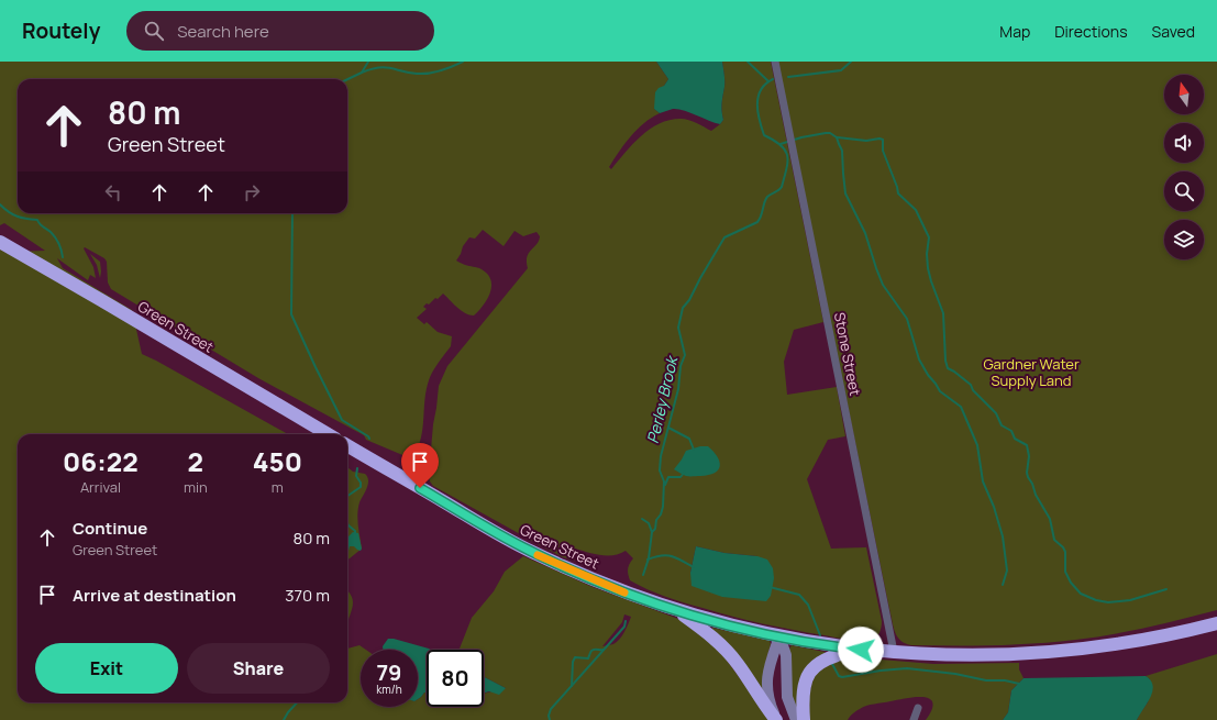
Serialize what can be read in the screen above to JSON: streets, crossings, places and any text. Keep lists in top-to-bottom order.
{
  "streets": {
    "highway": ["Green Street"],
    "street": ["Stone Street"]
  },
  "water": ["Perley Brook"],
  "parks": ["Gardner Water Supply Land"],
  "north": "top",
  "page": {
    "header": "Routely",
    "search": "Search here",
    "nav": ["Map", "Directions", "Saved"],
    "turn": ["80 m", "Green Street"],
    "eta": [
      "06:22",
      "Arrival",
      "2",
      "min",
      "450",
      "m"
    ],
    "list": [
      {
        "name": "Continue",
        "note": "Green Street",
        "value": "80 m"
      },
      {
        "name": "Arrive at destination",
        "value": "370 m"
      }
    ],
    "buttons": ["Exit", "Share"],
    "speed": "79 km/h",
    "limit": "80"
  }
}
